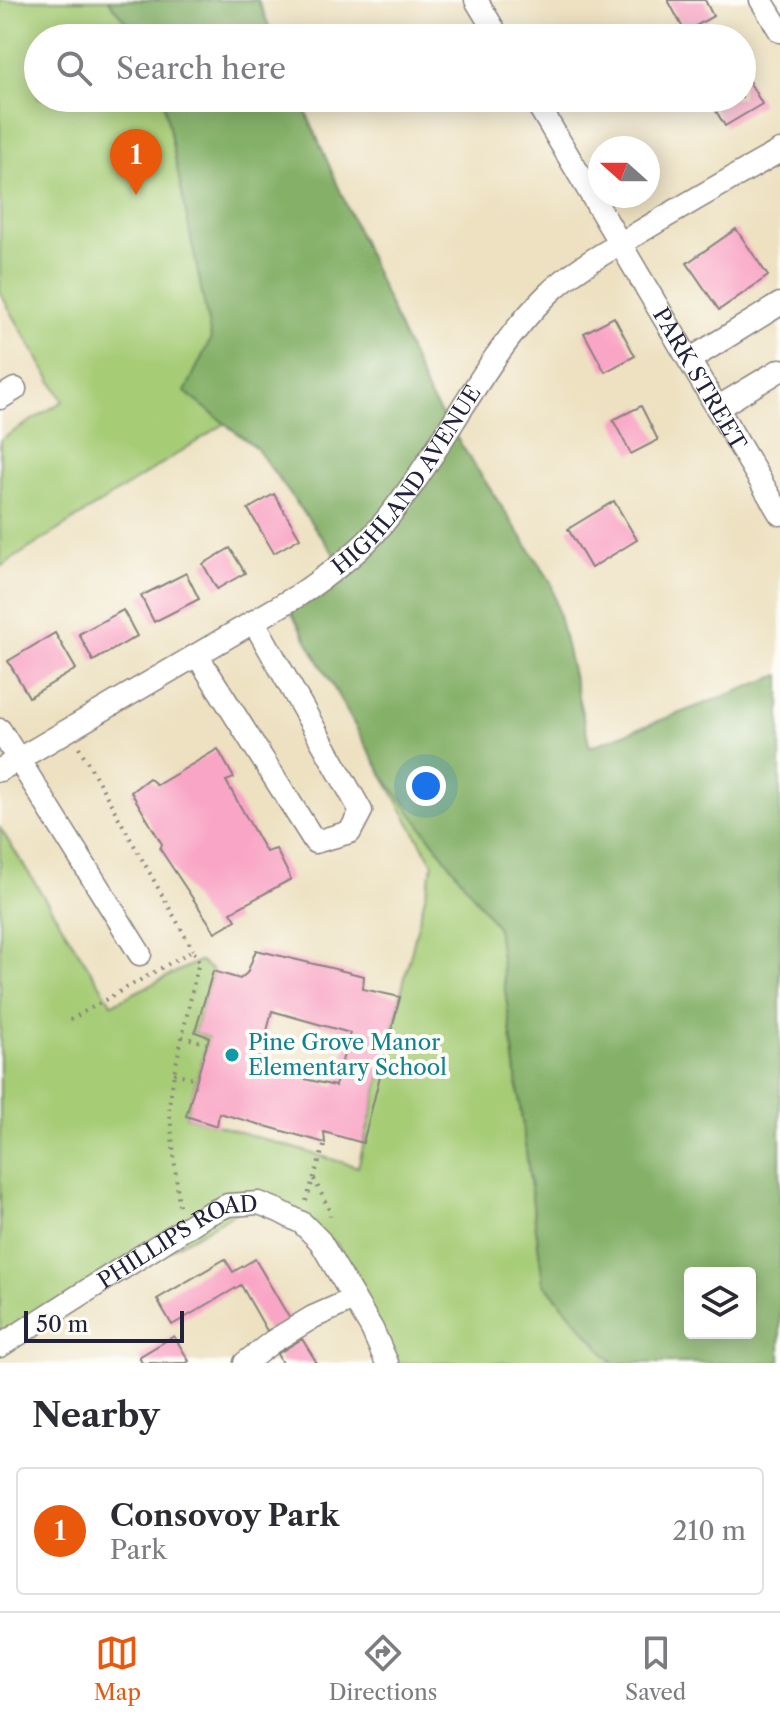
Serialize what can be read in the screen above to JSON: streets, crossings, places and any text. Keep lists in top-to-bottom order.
{
  "streets": {
    "street": ["PARK STREET", "HIGHLAND AVENUE", "PHILLIPS ROAD"]
  },
  "crossings": [
    ["PARK STREET", "HIGHLAND AVENUE"]
  ],
  "places": ["Pine Grove Manor Elementary School"],
  "scale_bar": "50 m",
  "north": "left",
  "page": {
    "search": "Search here",
    "pins": "1",
    "scale": "50 m",
    "heading": "Nearby",
    "list": [
      {
        "mark": "1",
        "name": "Consovoy Park",
        "note": "Park",
        "value": "210 m"
      }
    ],
    "nav": ["Map", "Directions", "Saved"]
  }
}
